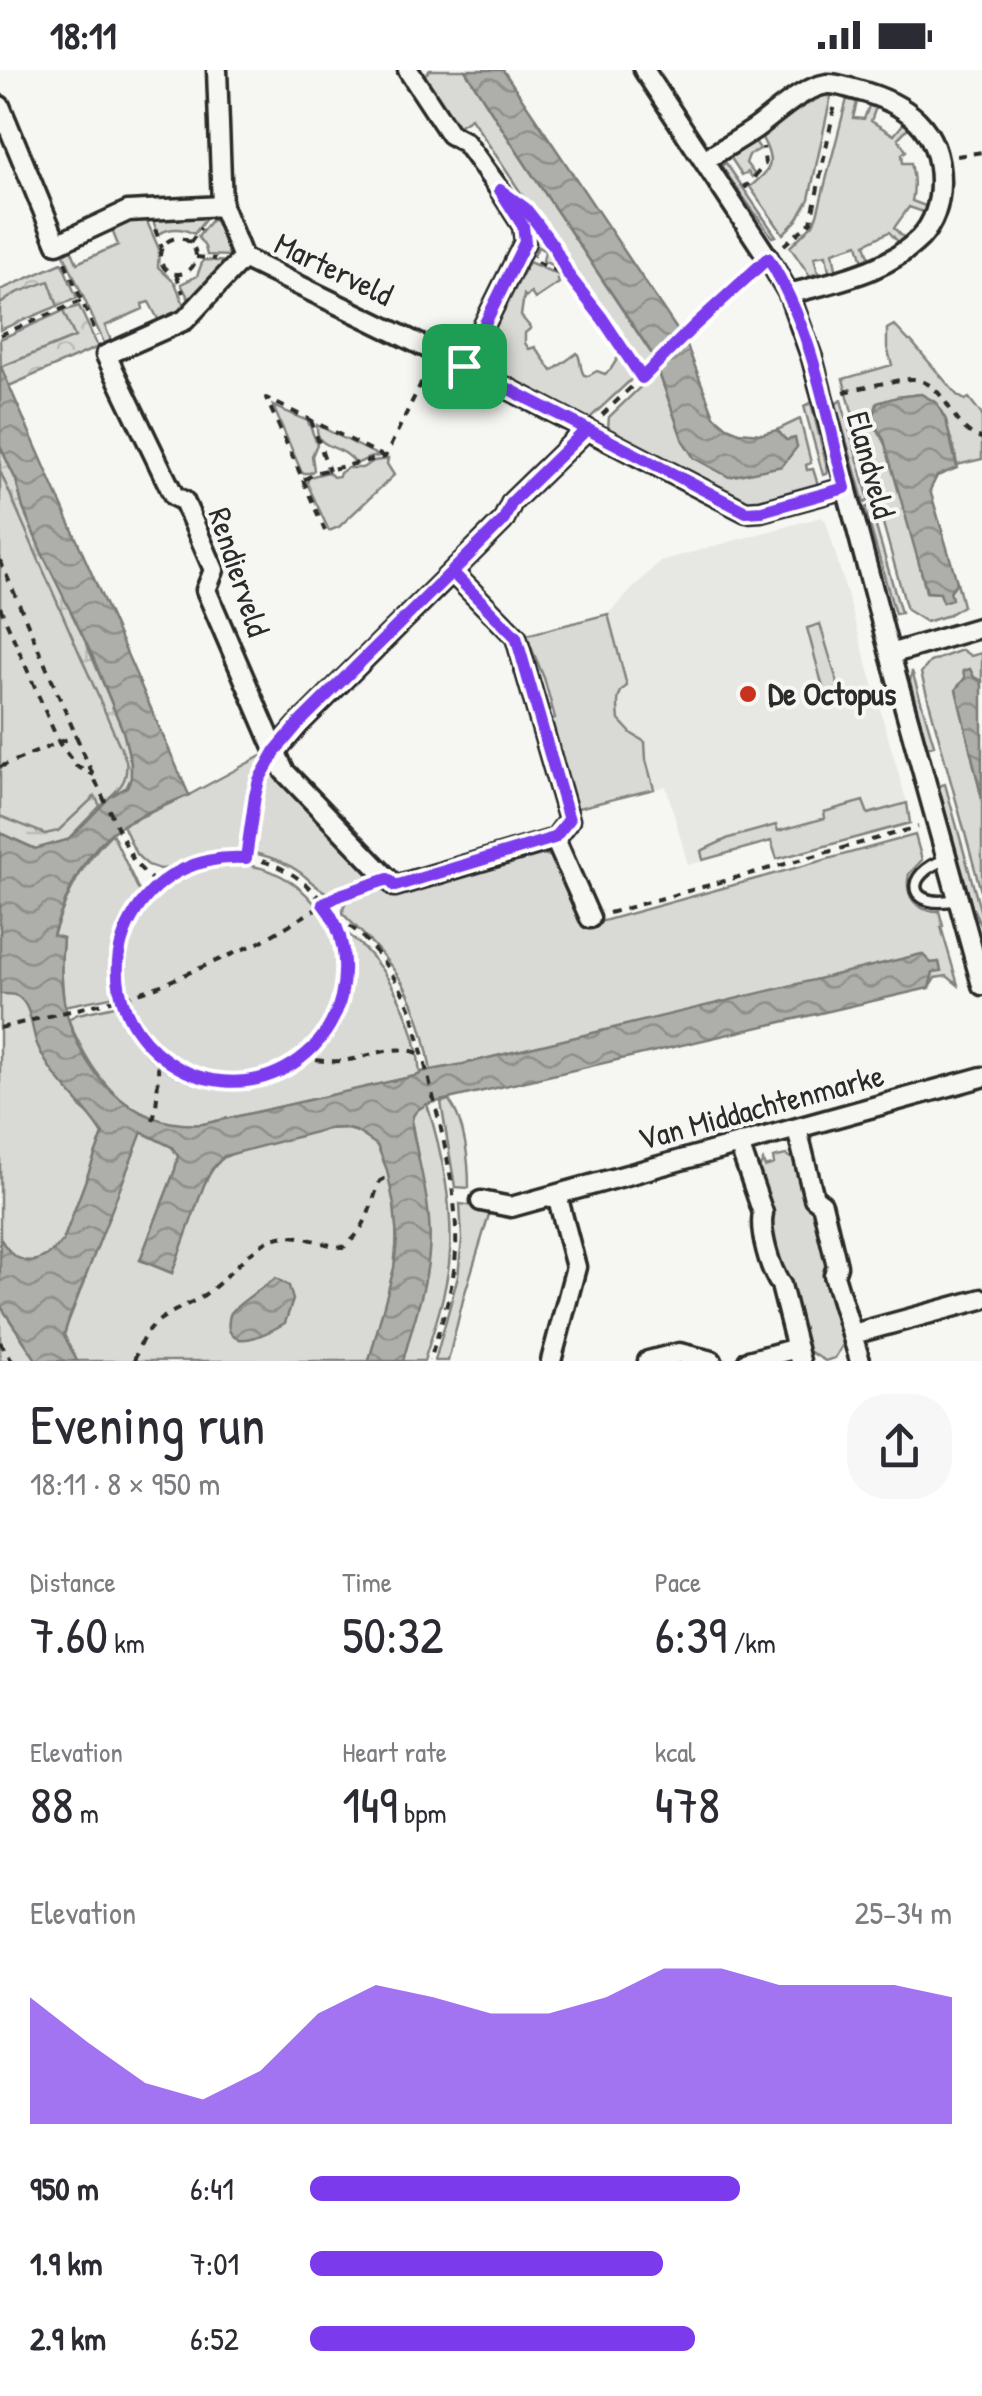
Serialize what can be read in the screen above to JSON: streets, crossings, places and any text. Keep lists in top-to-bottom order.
{
  "streets": {
    "street": [
      "Marterveld",
      "Elandveld",
      "Rendierveld",
      "Van Middachtenmarke"
    ]
  },
  "crossings": [
    ["Marterveld", "Elandveld"]
  ],
  "places": ["De Octopus"],
  "page": {
    "status": "18:11",
    "heading": ["Evening run", "18:11 · 8 × 950 m"],
    "stats": [
      ["Distance", "7.60 km"],
      ["Time", "50:32"],
      ["Pace", "6:39 /km"],
      ["Elevation", "88 m"],
      ["Heart rate", "149 bpm"],
      ["kcal", "478"]
    ],
    "chart": ["Elevation", "25–34 m"],
    "list": [
      {
        "name": "950 m",
        "note": "6:41"
      },
      {
        "name": "1.9 km",
        "note": "7:01"
      },
      {
        "name": "2.9 km",
        "note": "6:52"
      }
    ]
  }
}
